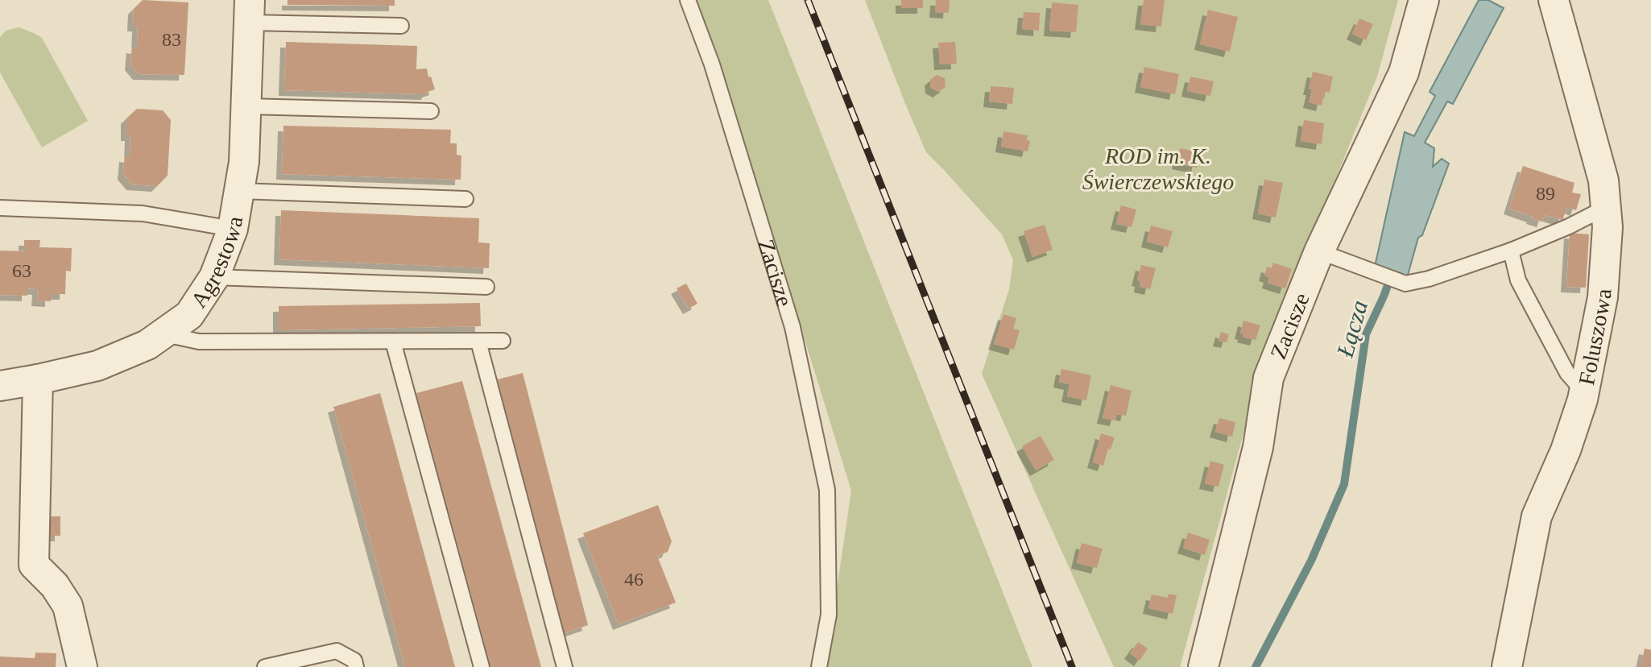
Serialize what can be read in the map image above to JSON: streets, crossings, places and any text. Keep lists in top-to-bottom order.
{
  "streets": {
    "street": ["Agrestowa", "Zacisze", "Foluszowa"]
  },
  "water": ["Łącza"],
  "parks": ["ROD im. K. Świerczewskiego"],
  "house_numbers": [
    "83",
    "89",
    "63",
    "46"
  ]
}
